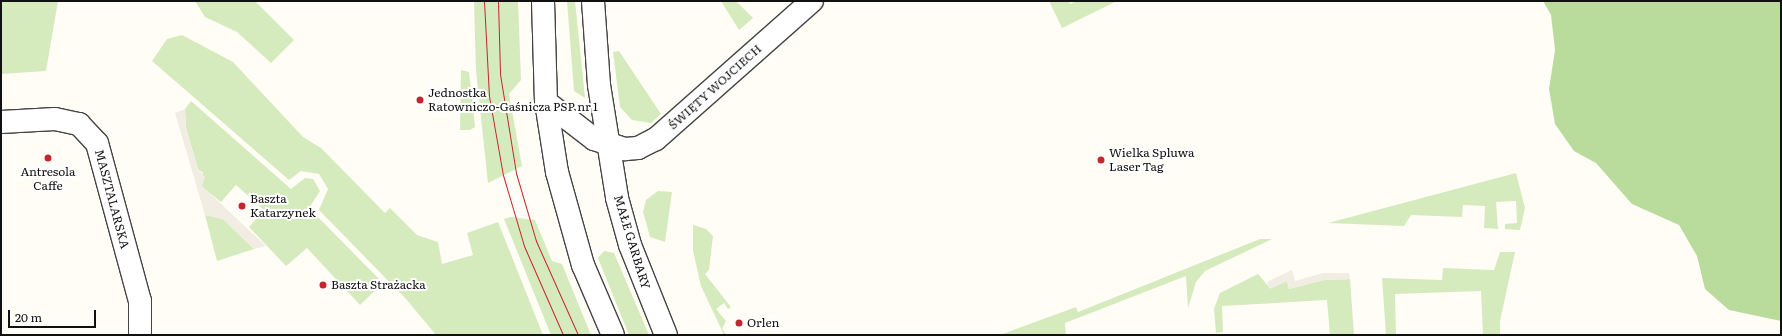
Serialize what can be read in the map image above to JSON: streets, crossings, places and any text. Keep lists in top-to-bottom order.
{
  "streets": {
    "street": ["ŚWIĘTY WOJCIECH", "MASZTALARSKA", "MAŁE GARBARY"]
  },
  "crossings": [
    ["ŚWIĘTY WOJCIECH", "MAŁE GARBARY"]
  ],
  "places": [
    "Jednostka Ratowniczo-Gaśnicza PSP nr 1",
    "Antresola Caffe",
    "Wielka Spluwa Laser Tag",
    "Baszta Katarzynek",
    "Baszta Strażacka",
    "Orlen"
  ],
  "scale_bar": "20 m"
}
